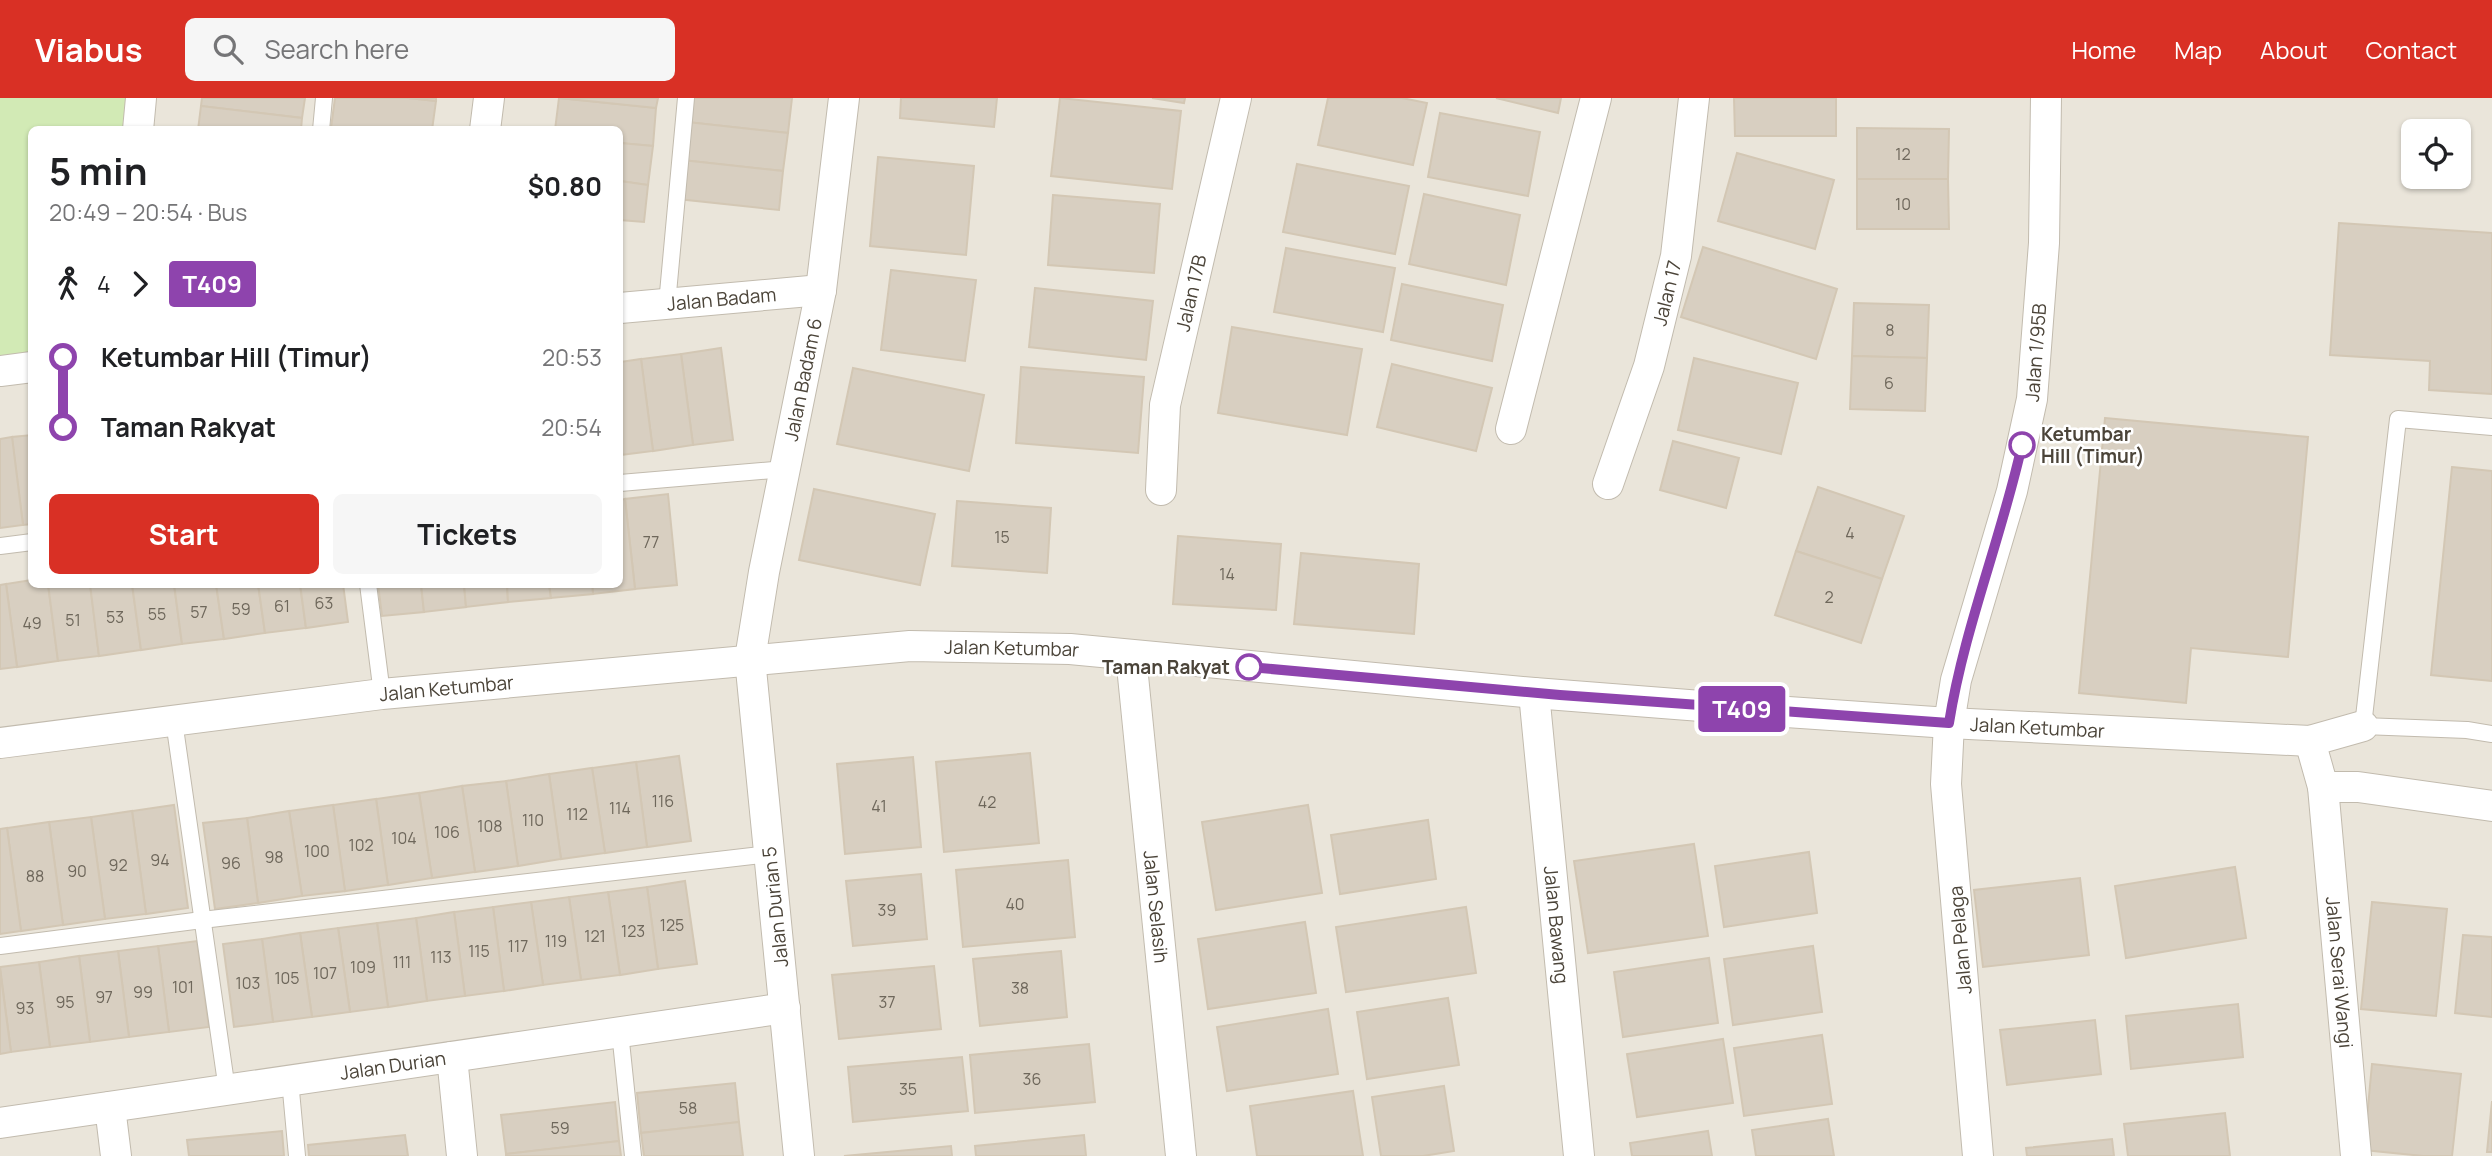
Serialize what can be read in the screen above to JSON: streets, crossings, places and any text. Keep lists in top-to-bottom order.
{
  "streets": {
    "street": [
      "Jalan 17B",
      "Jalan 17",
      "Jalan Badam",
      "Jalan 1/95B",
      "Jalan Badam 6",
      "Jalan Ketumbar",
      "Jalan Selasih",
      "Jalan Durian 5",
      "Jalan Bawang",
      "Jalan Pelaga",
      "Jalan Serai Wangi",
      "Jalan Durian"
    ]
  },
  "crossings": [
    ["Jalan Badam", "Jalan Badam 6"],
    ["Jalan 1/95B", "Jalan Ketumbar"],
    ["Jalan 1/95B", "Jalan Pelaga"],
    ["Jalan Badam 6", "Jalan Ketumbar"],
    ["Jalan Badam 6", "Jalan Durian 5"],
    ["Jalan Ketumbar", "Jalan Selasih"],
    ["Jalan Ketumbar", "Jalan Durian 5"],
    ["Jalan Ketumbar", "Jalan Bawang"],
    ["Jalan Ketumbar", "Jalan Pelaga"],
    ["Jalan Durian 5", "Jalan Durian"]
  ],
  "places": ["Ketumbar Hill (Timur)", "Taman Rakyat"],
  "lines": ["bus line T409"],
  "house_numbers": [
    "12",
    "10",
    "8",
    "6",
    "4",
    "15",
    "77",
    "14",
    "2",
    "63",
    "61",
    "59",
    "57",
    "55",
    "53",
    "51",
    "49",
    "116",
    "42",
    "41",
    "114",
    "112",
    "110",
    "108",
    "106",
    "104",
    "102",
    "100",
    "98",
    "94",
    "96",
    "92",
    "90",
    "88",
    "40",
    "39",
    "125",
    "123",
    "121",
    "119",
    "117",
    "115",
    "113",
    "111",
    "109",
    "107",
    "105",
    "103",
    "101",
    "38",
    "99",
    "97",
    "95",
    "37",
    "93",
    "36",
    "35",
    "58",
    "59"
  ],
  "page": {
    "header": "Viabus",
    "search": "Search here",
    "nav": [
      "Home",
      "Map",
      "About",
      "Contact"
    ],
    "on_map": "T409",
    "heading": ["5 min", "20:49 – 20:54 · Bus", "$0.80"],
    "legs": ["4", "T409"],
    "list": [
      {
        "name": "Ketumbar Hill (Timur)",
        "value": "20:53"
      },
      {
        "name": "Taman Rakyat",
        "value": "20:54"
      }
    ],
    "buttons": ["Start", "Tickets"]
  }
}
